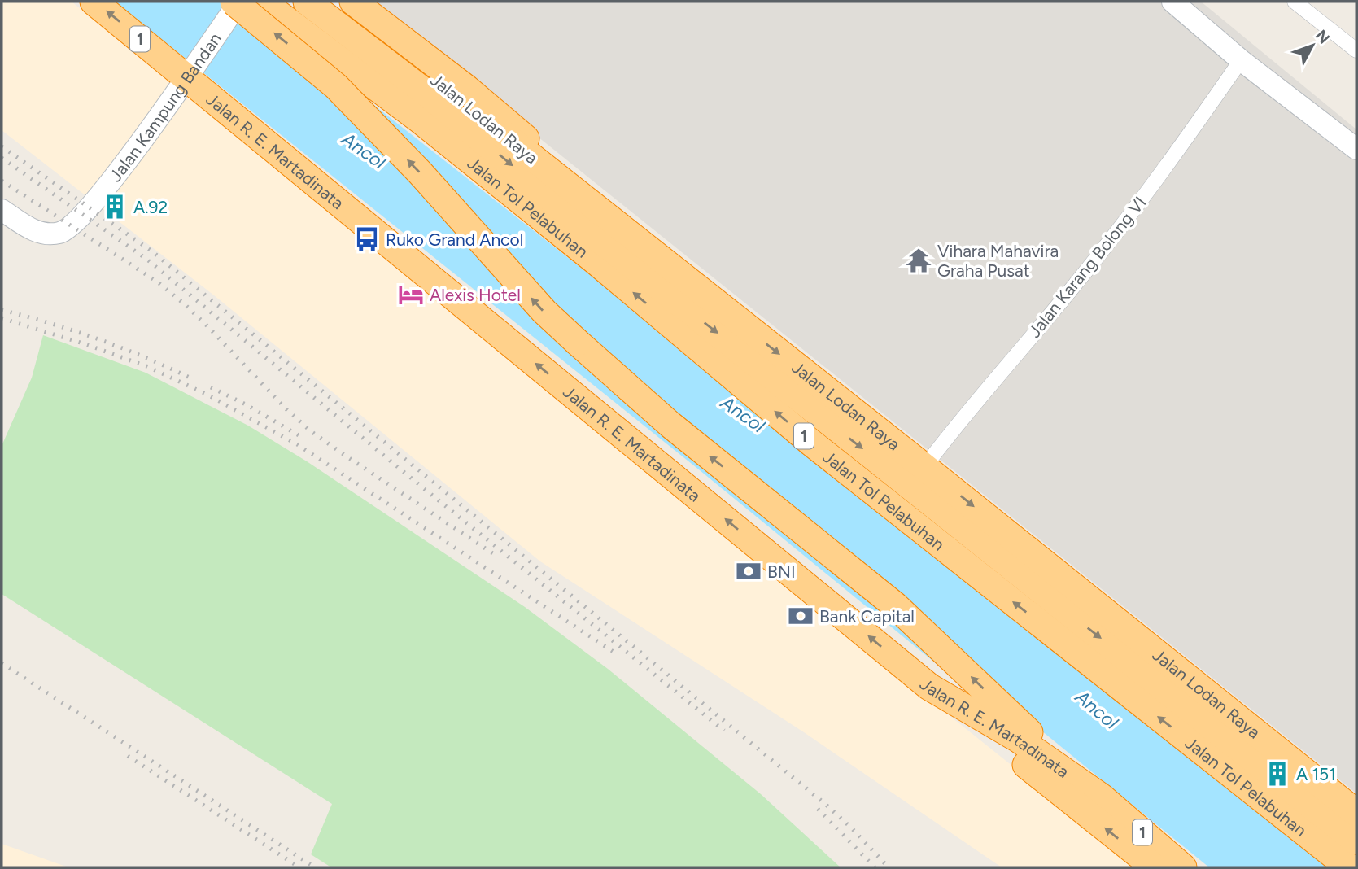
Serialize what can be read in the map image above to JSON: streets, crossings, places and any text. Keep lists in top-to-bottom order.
{
  "streets": {
    "highway": [
      "1",
      "Jalan Lodan Raya",
      "Jalan R. E. Martadinata",
      "Jalan Tol Pelabuhan"
    ],
    "street": ["Jalan Kampung Bandan", "Jalan Karang Bolong VI"]
  },
  "crossings": [
    ["Jalan Kampung Bandan", "Jalan R. E. Martadinata"],
    ["Jalan Lodan Raya", "Jalan Karang Bolong VI"]
  ],
  "water": ["Ancol"],
  "places": {
    "building": ["A.92", "A 151"],
    "bus stop": ["Ruko Grand Ancol"],
    "temple": ["Vihara Mahavira Graha Pusat"],
    "hotel": ["Alexis Hotel"],
    "bank": ["BNI", "Bank Capital"]
  },
  "north": "top right"
}
